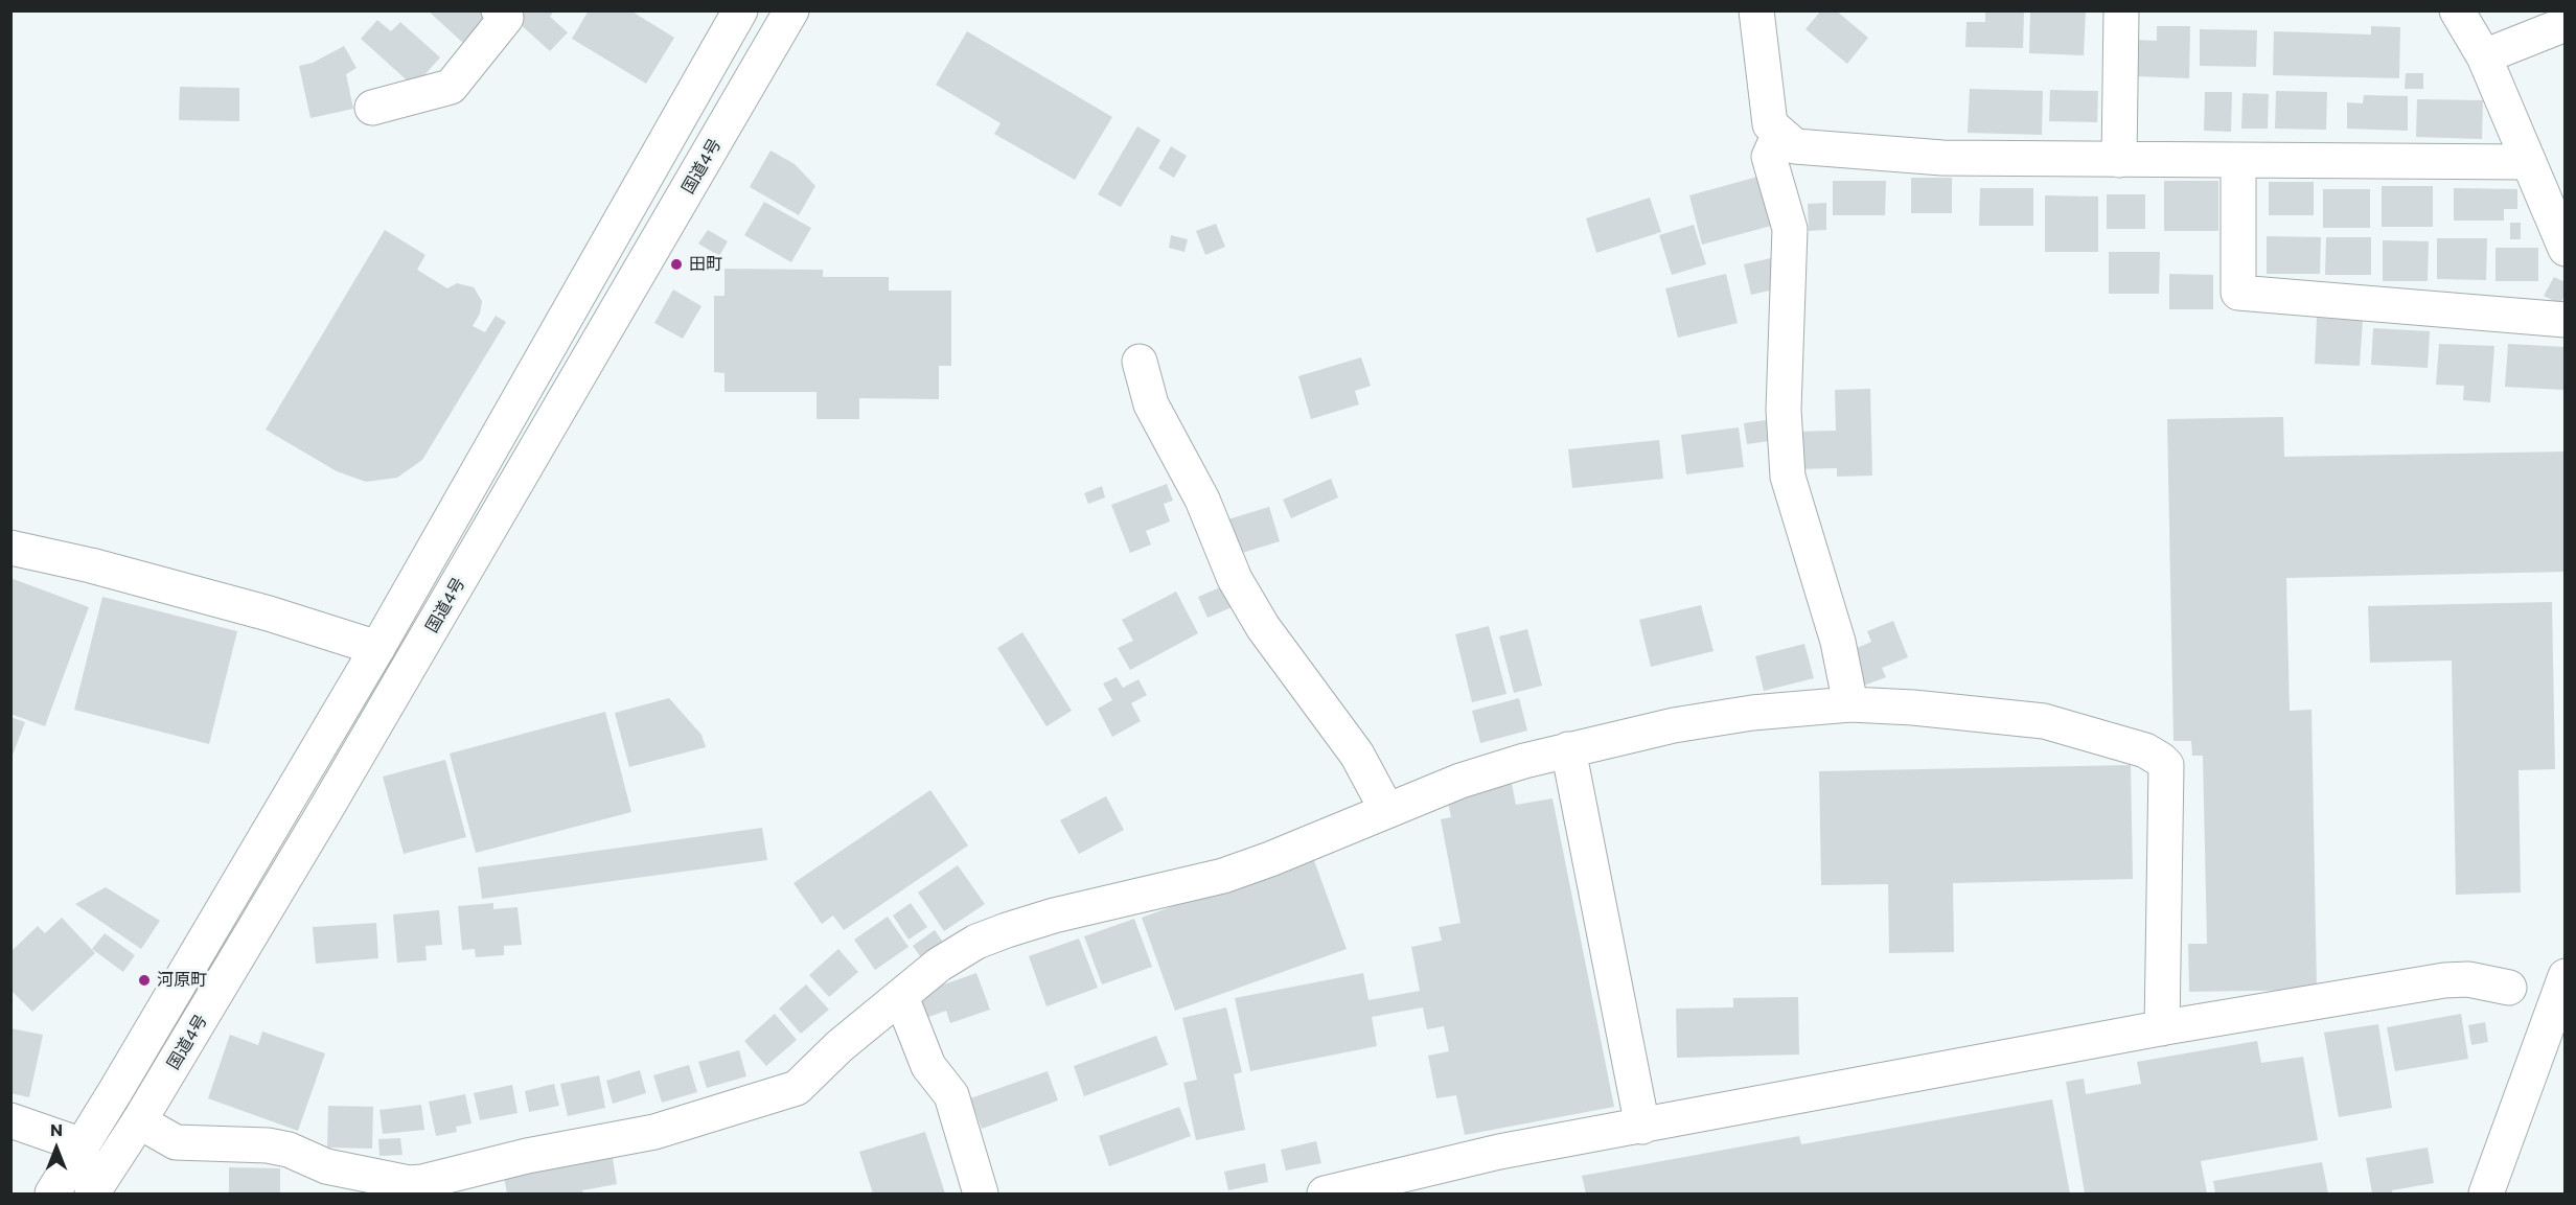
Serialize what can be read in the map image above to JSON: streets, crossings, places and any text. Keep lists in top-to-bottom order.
{
  "streets": {
    "main road": ["国道4号"]
  },
  "places": ["田町", "河原町"],
  "north": "top"
}
